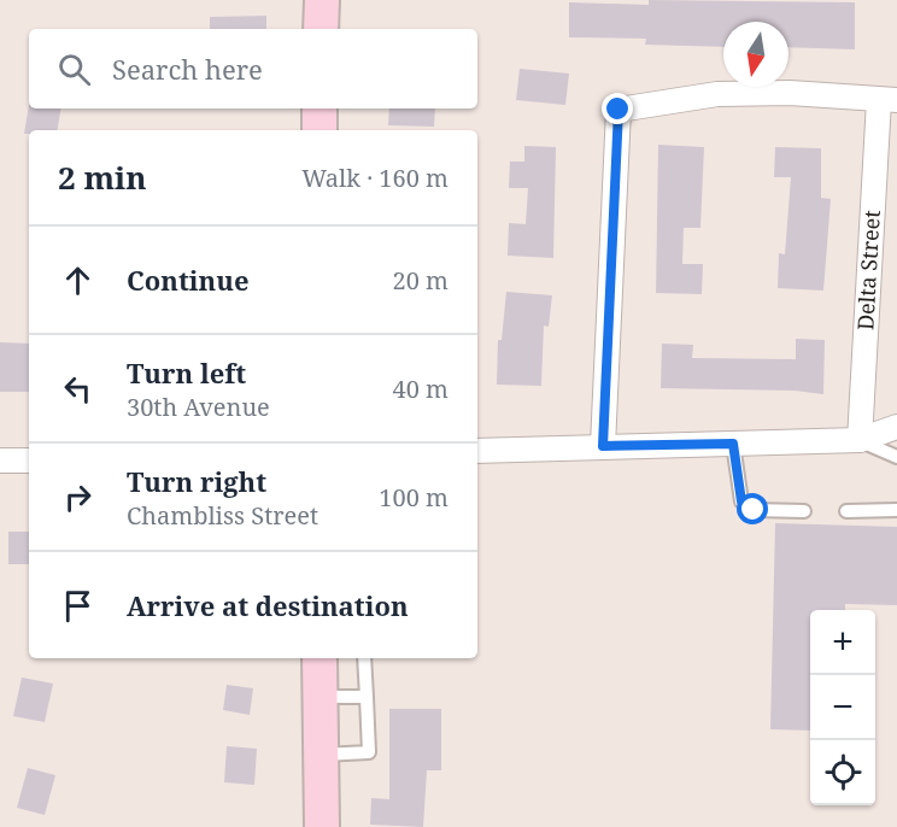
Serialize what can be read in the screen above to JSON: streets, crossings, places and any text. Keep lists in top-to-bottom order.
{
  "streets": {
    "street": ["Delta Street"]
  },
  "north": "bottom",
  "page": {
    "search": "Search here",
    "heading": ["2 min", "Walk · 160 m"],
    "list": [
      ["Continue", "20 m"],
      ["Turn left", "30th Avenue", "40 m"],
      ["Turn right", "Chambliss Street", "100 m"],
      "Arrive at destination"
    ],
    "map_buttons": ["+", "−"]
  }
}
